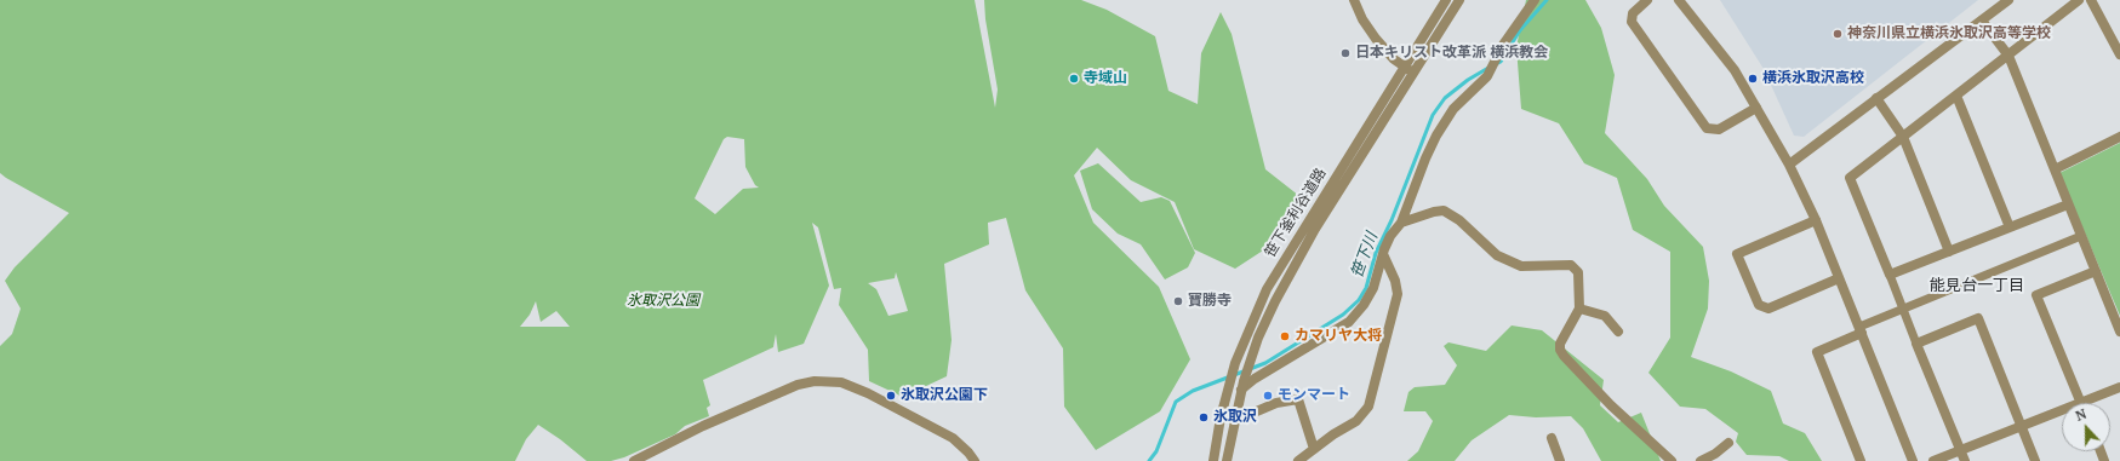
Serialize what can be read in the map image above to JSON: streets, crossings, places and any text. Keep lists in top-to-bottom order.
{
  "streets": {
    "street": ["笹下釜利谷道路"]
  },
  "districts": ["能見台一丁目"],
  "water": ["笹下川"],
  "parks": ["氷取沢公園"],
  "places": [
    "神奈川県立横浜氷取沢高等学校",
    "日本キリスト改革派 横浜教会",
    "寺域山",
    "横浜氷取沢高校",
    "寶勝寺",
    "カマリヤ大将",
    "氷取沢公園下",
    "モンマート",
    "氷取沢"
  ],
  "north": "top"
}
